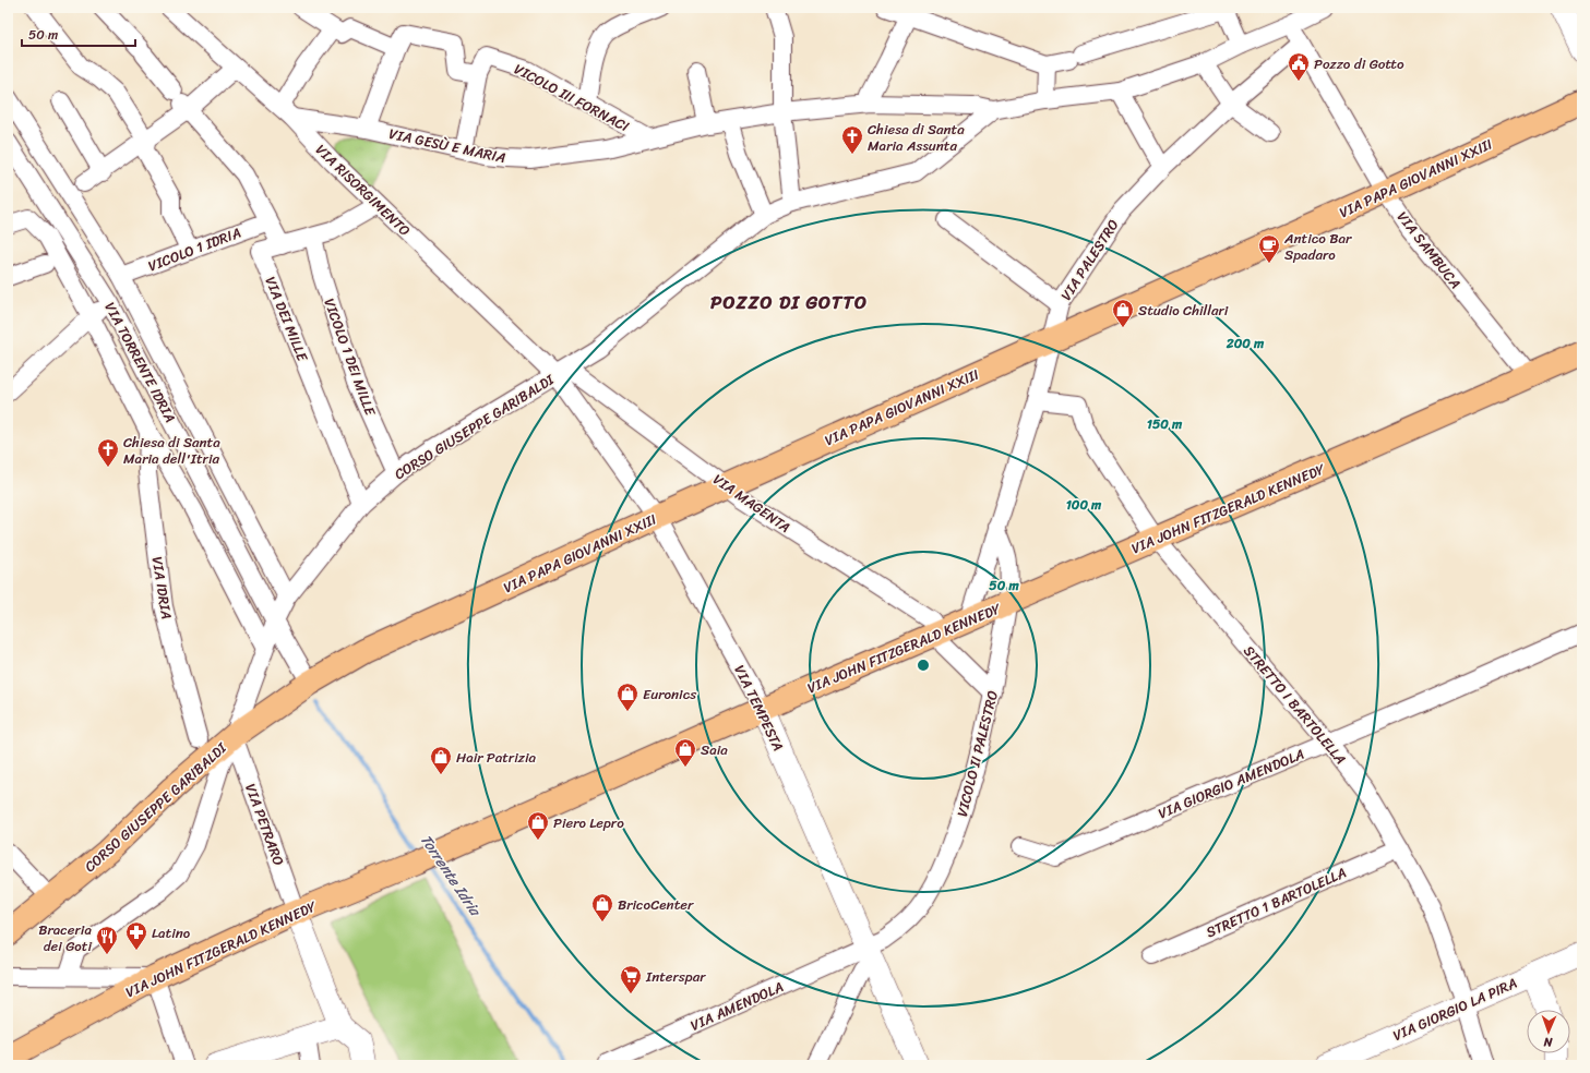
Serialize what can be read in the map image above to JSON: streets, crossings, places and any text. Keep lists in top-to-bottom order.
{
  "streets": {
    "main road": ["VIA PAPA GIOVANNI XXIII", "CORSO GIUSEPPE GARIBALDI", "VIA JOHN FITZGERALD KENNEDY"],
    "street": [
      "VICOLO III FORNACI",
      "VIA GESÙ E MARIA",
      "VIA RISORGIMENTO",
      "VICOLO 1 IDRIA",
      "VIA SAMBUCA",
      "VIA PALESTRO",
      "VIA DEI MILLE",
      "VICOLO 1 DEI MILLE",
      "VIA TORRENTE IDRIA",
      "VIA MAGENTA",
      "VIA IDRIA",
      "STRETTO I BARTOLELLA",
      "VIA TEMPESTA",
      "VICOLO II PALESTRO",
      "VIA GIORGIO AMENDOLA",
      "VIA PETRARO",
      "STRETTO 1 BARTOLELLA",
      "VIA AMENDOLA",
      "VIA GIORGIO LA PIRA"
    ]
  },
  "crossings": [
    ["VICOLO III FORNACI", "VIA GESÙ E MARIA"],
    ["VIA GESÙ E MARIA", "VIA RISORGIMENTO"],
    ["VIA GESÙ E MARIA", "CORSO GIUSEPPE GARIBALDI"],
    ["VIA PAPA GIOVANNI XXIII", "VIA SAMBUCA"],
    ["VIA PAPA GIOVANNI XXIII", "VIA PALESTRO"],
    ["VIA PAPA GIOVANNI XXIII", "VIA TORRENTE IDRIA"],
    ["VIA PAPA GIOVANNI XXIII", "CORSO GIUSEPPE GARIBALDI"],
    ["VIA PAPA GIOVANNI XXIII", "VIA MAGENTA"],
    ["VIA PAPA GIOVANNI XXIII", "VIA TEMPESTA"],
    ["VIA PAPA GIOVANNI XXIII", "VIA PETRARO"],
    ["VIA RISORGIMENTO", "VIA DEI MILLE"],
    ["VIA RISORGIMENTO", "CORSO GIUSEPPE GARIBALDI"],
    ["VIA RISORGIMENTO", "VIA MAGENTA"],
    ["VIA RISORGIMENTO", "VIA TEMPESTA"],
    ["VICOLO 1 IDRIA", "VIA TORRENTE IDRIA"],
    ["VIA SAMBUCA", "VIA PALESTRO"],
    ["VIA SAMBUCA", "CORSO GIUSEPPE GARIBALDI"],
    ["VIA SAMBUCA", "VIA JOHN FITZGERALD KENNEDY"],
    ["VIA PALESTRO", "VIA JOHN FITZGERALD KENNEDY"],
    ["VIA PALESTRO", "STRETTO I BARTOLELLA"],
    ["VIA PALESTRO", "VICOLO II PALESTRO"],
    ["VIA DEI MILLE", "VICOLO 1 DEI MILLE"],
    ["VIA DEI MILLE", "CORSO GIUSEPPE GARIBALDI"],
    ["VICOLO 1 DEI MILLE", "CORSO GIUSEPPE GARIBALDI"],
    ["VIA TORRENTE IDRIA", "CORSO GIUSEPPE GARIBALDI"],
    ["CORSO GIUSEPPE GARIBALDI", "VIA MAGENTA"],
    ["CORSO GIUSEPPE GARIBALDI", "VIA TEMPESTA"],
    ["CORSO GIUSEPPE GARIBALDI", "VIA PETRARO"],
    ["VIA MAGENTA", "VIA JOHN FITZGERALD KENNEDY"],
    ["VIA MAGENTA", "VIA TEMPESTA"],
    ["VIA MAGENTA", "VICOLO II PALESTRO"],
    ["VIA JOHN FITZGERALD KENNEDY", "STRETTO I BARTOLELLA"],
    ["VIA JOHN FITZGERALD KENNEDY", "VIA TEMPESTA"],
    ["VIA JOHN FITZGERALD KENNEDY", "VICOLO II PALESTRO"],
    ["VIA JOHN FITZGERALD KENNEDY", "VIA PETRARO"],
    ["STRETTO I BARTOLELLA", "VIA GIORGIO AMENDOLA"],
    ["STRETTO I BARTOLELLA", "STRETTO 1 BARTOLELLA"],
    ["STRETTO I BARTOLELLA", "VIA GIORGIO LA PIRA"],
    ["VIA TEMPESTA", "VICOLO II PALESTRO"],
    ["VIA TEMPESTA", "VIA AMENDOLA"],
    ["VICOLO II PALESTRO", "VIA AMENDOLA"]
  ],
  "districts": ["POZZO DI GOTTO"],
  "water": ["Torrente Idria"],
  "places": {
    "public building": ["Pozzo di Gotto"],
    "church": ["Chiesa di Santa Maria Assunta", "Chiesa di Santa Maria dell'Itria"],
    "cafe": ["Antico Bar Spadaro"],
    "shop": [
      "Studio Chillari",
      "Euronics",
      "Saia",
      "Hair Patrizia",
      "Piero Lepro",
      "BricoCenter"
    ],
    "pharmacy": ["Latino"],
    "restaurant": ["Braceria dei Goti"],
    "supermarket": ["Interspar"]
  },
  "scale_bar": "50 m",
  "north": "bottom",
  "rings": [
    "200 m",
    "150 m",
    "100 m",
    "50 m"
  ]
}
